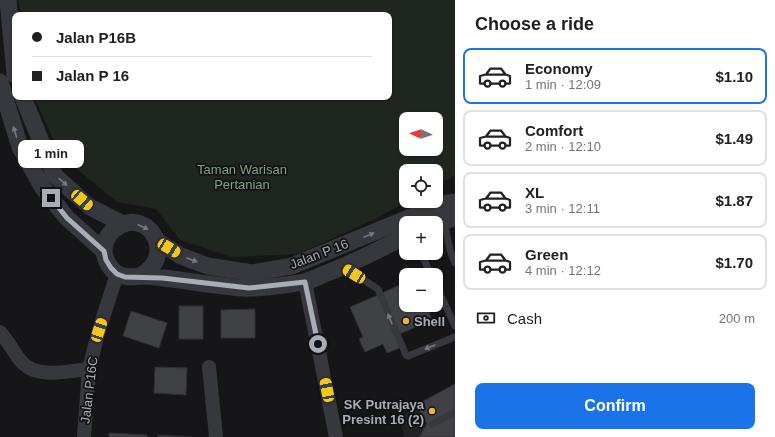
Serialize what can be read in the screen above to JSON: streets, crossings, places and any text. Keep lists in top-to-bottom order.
{
  "streets": {
    "street": ["Jalan P 16", "Jalan P16C"]
  },
  "crossings": [
    ["Jalan P 16", "Jalan P16C"]
  ],
  "parks": ["Taman Warisan Pertanian"],
  "places": ["Shell", "SK Putrajaya Presint 16 (2)"],
  "north": "left",
  "page": {
    "heading": "Choose a ride",
    "banner": ["Jalan P16B", "Jalan P 16"],
    "list": [
      {
        "name": "Economy",
        "note": "1 min · 12:09",
        "value": "$1.10"
      },
      {
        "name": "Comfort",
        "note": "2 min · 12:10",
        "value": "$1.49"
      },
      {
        "name": "XL",
        "note": "3 min · 12:11",
        "value": "$1.87"
      },
      {
        "name": "Green",
        "note": "4 min · 12:12",
        "value": "$1.70"
      }
    ],
    "map_buttons": ["+", "−"],
    "bubble": "1 min",
    "pay": ["Cash", "200 m"],
    "buttons": "Confirm"
  }
}
